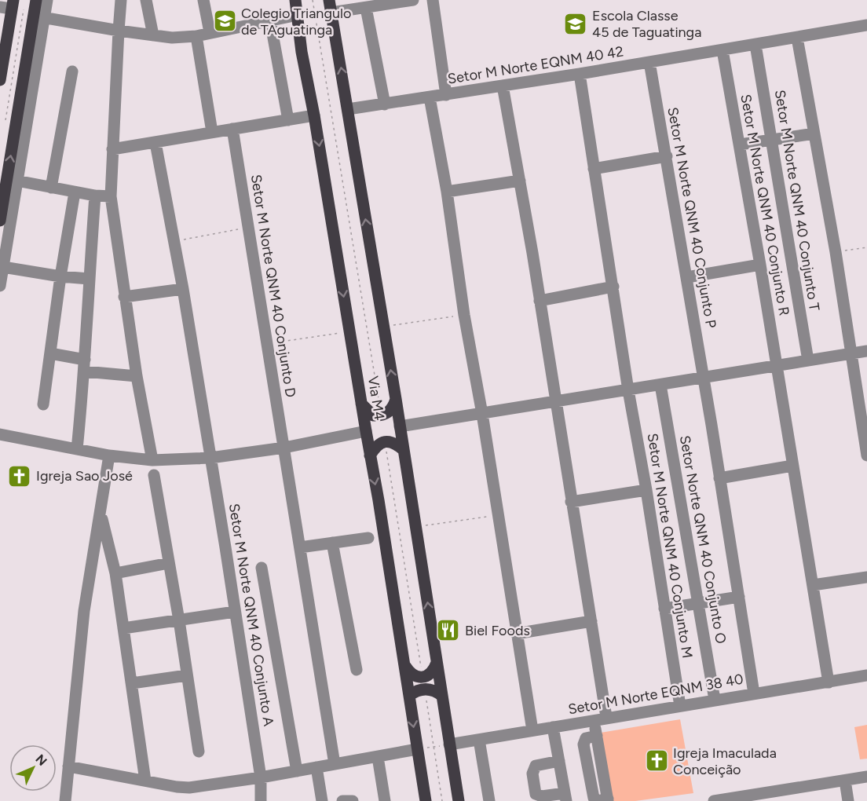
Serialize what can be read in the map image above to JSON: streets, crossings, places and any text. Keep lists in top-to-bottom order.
{
  "streets": {
    "main road": ["Via M4"],
    "street": [
      "Setor M Norte EQNM 40 42",
      "Setor M Norte QNM 40 Conjunto T",
      "Setor M Norte QNM 40 Conjunto R",
      "Setor M Norte QNM 40 Conjunto P",
      "Setor M Norte QNM 40 Conjunto D",
      "Setor Norte QNM 40 Conjunto O",
      "Setor M Norte QNM 40 Conjunto M",
      "Setor M Norte QNM 40 Conjunto A",
      "Setor M Norte EQNM 38 40"
    ]
  },
  "crossings": [
    ["Setor M Norte EQNM 40 42", "Setor M Norte QNM 40 Conjunto T"],
    ["Setor M Norte EQNM 40 42", "Setor M Norte QNM 40 Conjunto R"],
    ["Setor M Norte EQNM 40 42", "Setor M Norte QNM 40 Conjunto P"],
    ["Setor M Norte EQNM 40 42", "Via M4"],
    ["Setor M Norte EQNM 40 42", "Setor M Norte QNM 40 Conjunto M"],
    ["Setor M Norte QNM 40 Conjunto R", "Setor M Norte EQNM 38 40"],
    ["Setor M Norte QNM 40 Conjunto P", "Setor M Norte EQNM 38 40"],
    ["Via M4", "Setor M Norte EQNM 38 40"],
    ["Setor Norte QNM 40 Conjunto O", "Setor M Norte EQNM 38 40"],
    ["Setor M Norte QNM 40 Conjunto M", "Setor M Norte EQNM 38 40"]
  ],
  "places": {
    "school or university": ["Colegio Triangulo de TAguatinga", "Escola Classe 45 de Taguatinga"],
    "church": ["Igreja Sao José", "Igreja Imaculada Conceição"],
    "restaurant": ["Biel Foods"]
  },
  "north": "top right"
}
